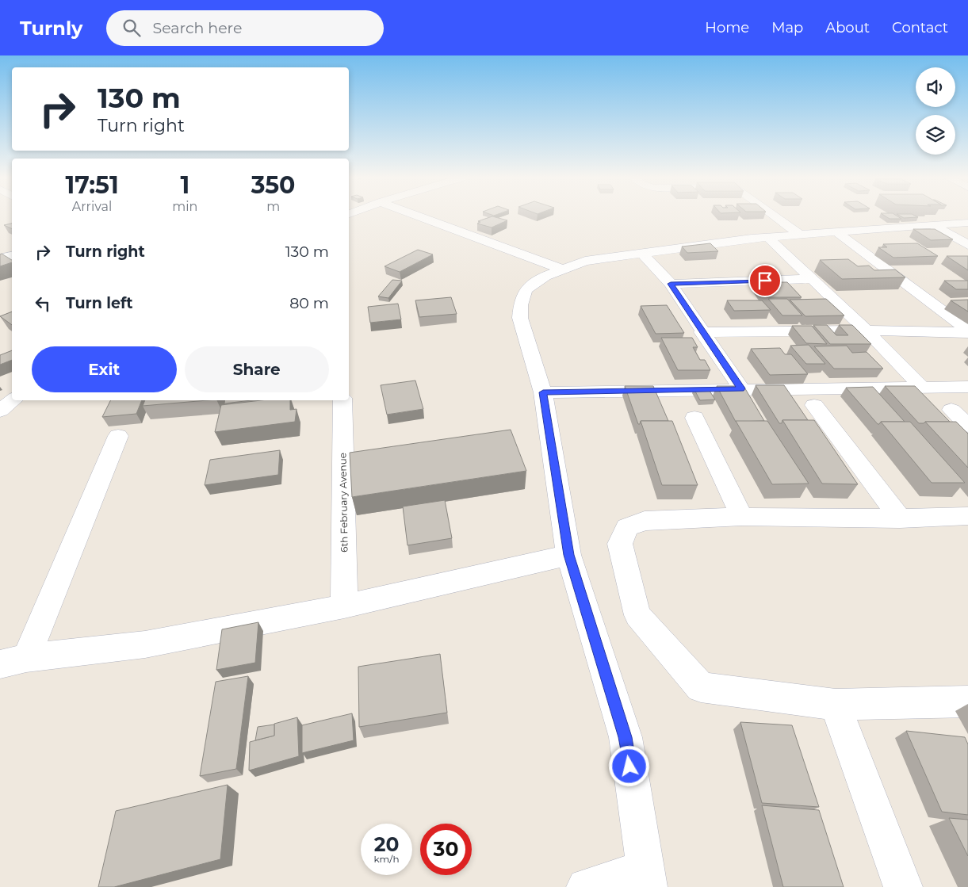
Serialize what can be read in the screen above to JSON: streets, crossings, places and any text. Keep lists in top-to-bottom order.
{
  "streets": {
    "street": ["6th February Avenue"]
  },
  "page": {
    "header": "Turnly",
    "search": "Search here",
    "nav": [
      "Home",
      "Map",
      "About",
      "Contact"
    ],
    "turn": ["130 m", "Turn right"],
    "eta": [
      "17:51",
      "Arrival",
      "1",
      "min",
      "350",
      "m"
    ],
    "list": [
      {
        "name": "Turn right",
        "value": "130 m"
      },
      {
        "name": "Turn left",
        "value": "80 m"
      }
    ],
    "buttons": ["Exit", "Share"],
    "speed": "20 km/h",
    "limit": "30"
  }
}
